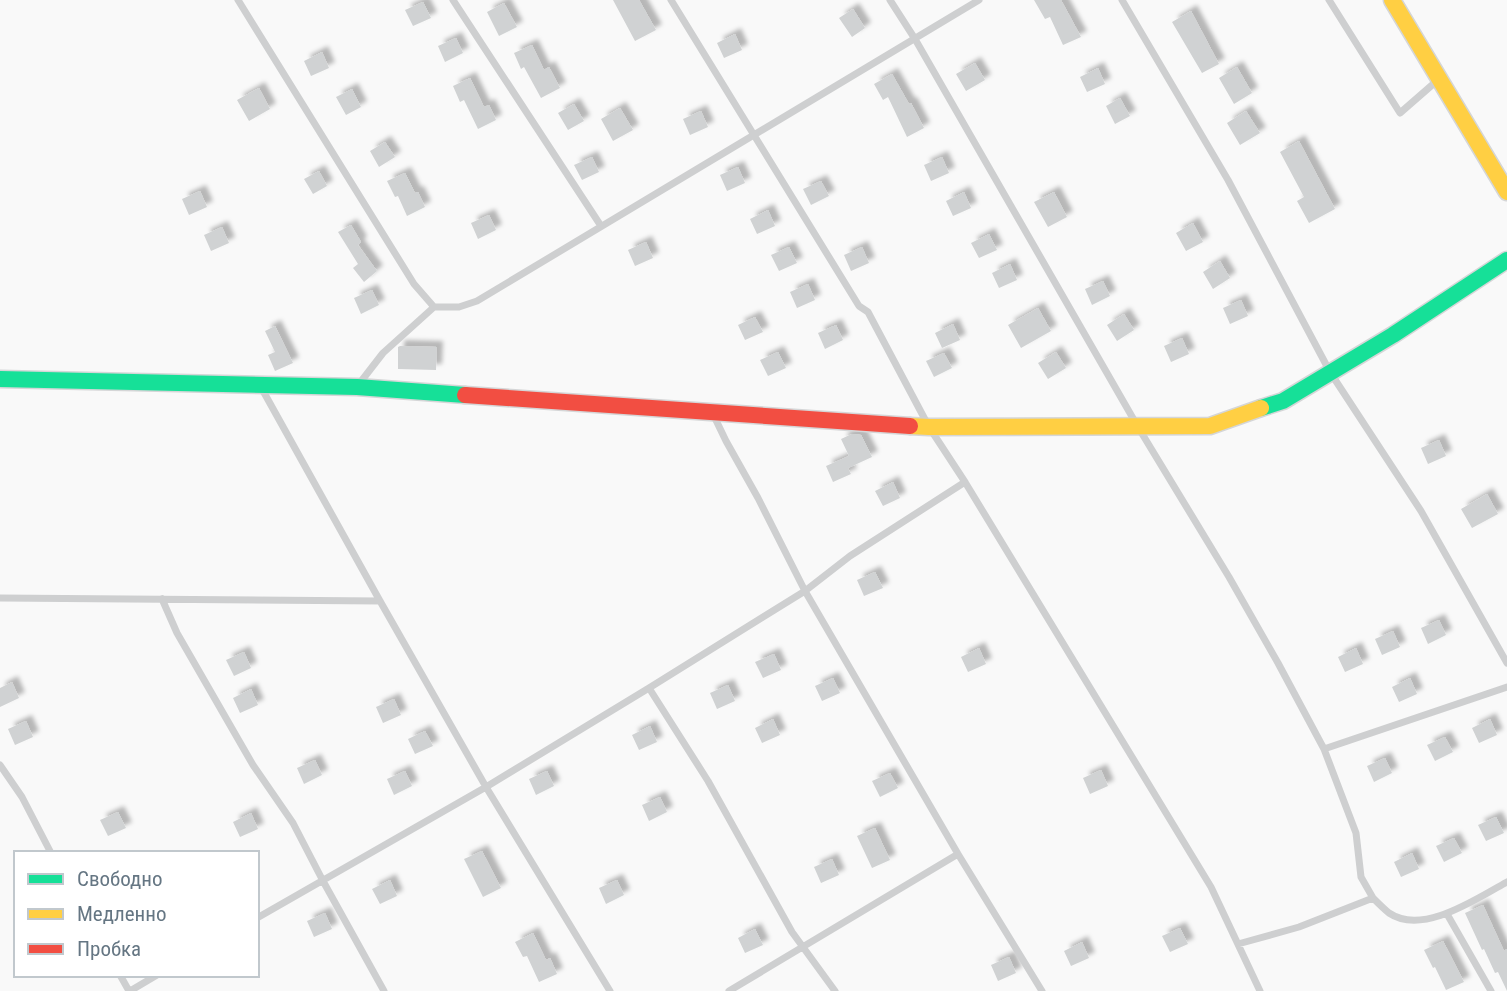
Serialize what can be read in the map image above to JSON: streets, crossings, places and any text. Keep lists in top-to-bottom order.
{
  "legend": ["Свободно", "Медленно", "Пробка"]
}
